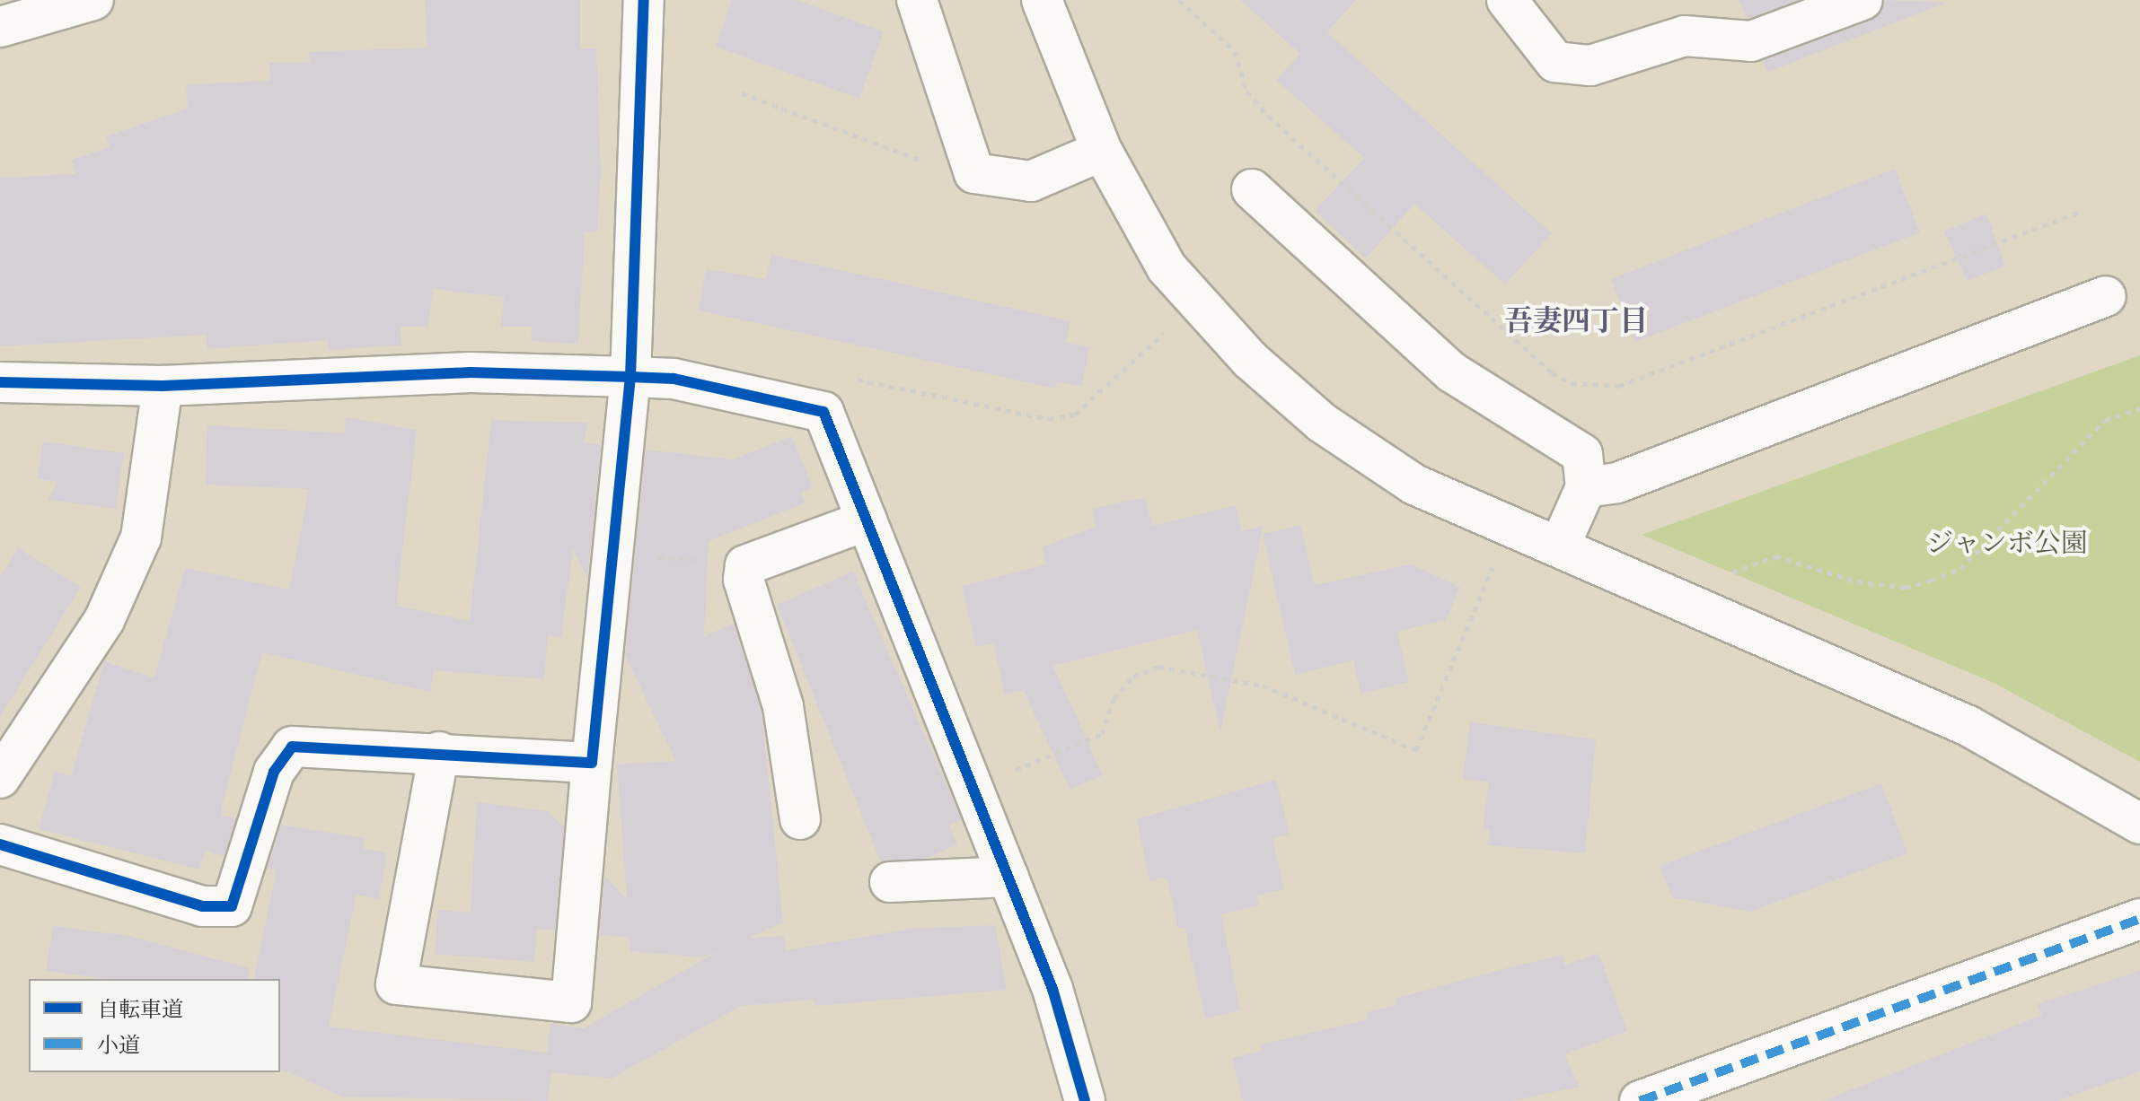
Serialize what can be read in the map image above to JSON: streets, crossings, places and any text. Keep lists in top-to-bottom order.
{
  "districts": ["吾妻四丁目"],
  "parks": ["ジャンボ公園"],
  "legend": ["自転車道", "小道"]
}
